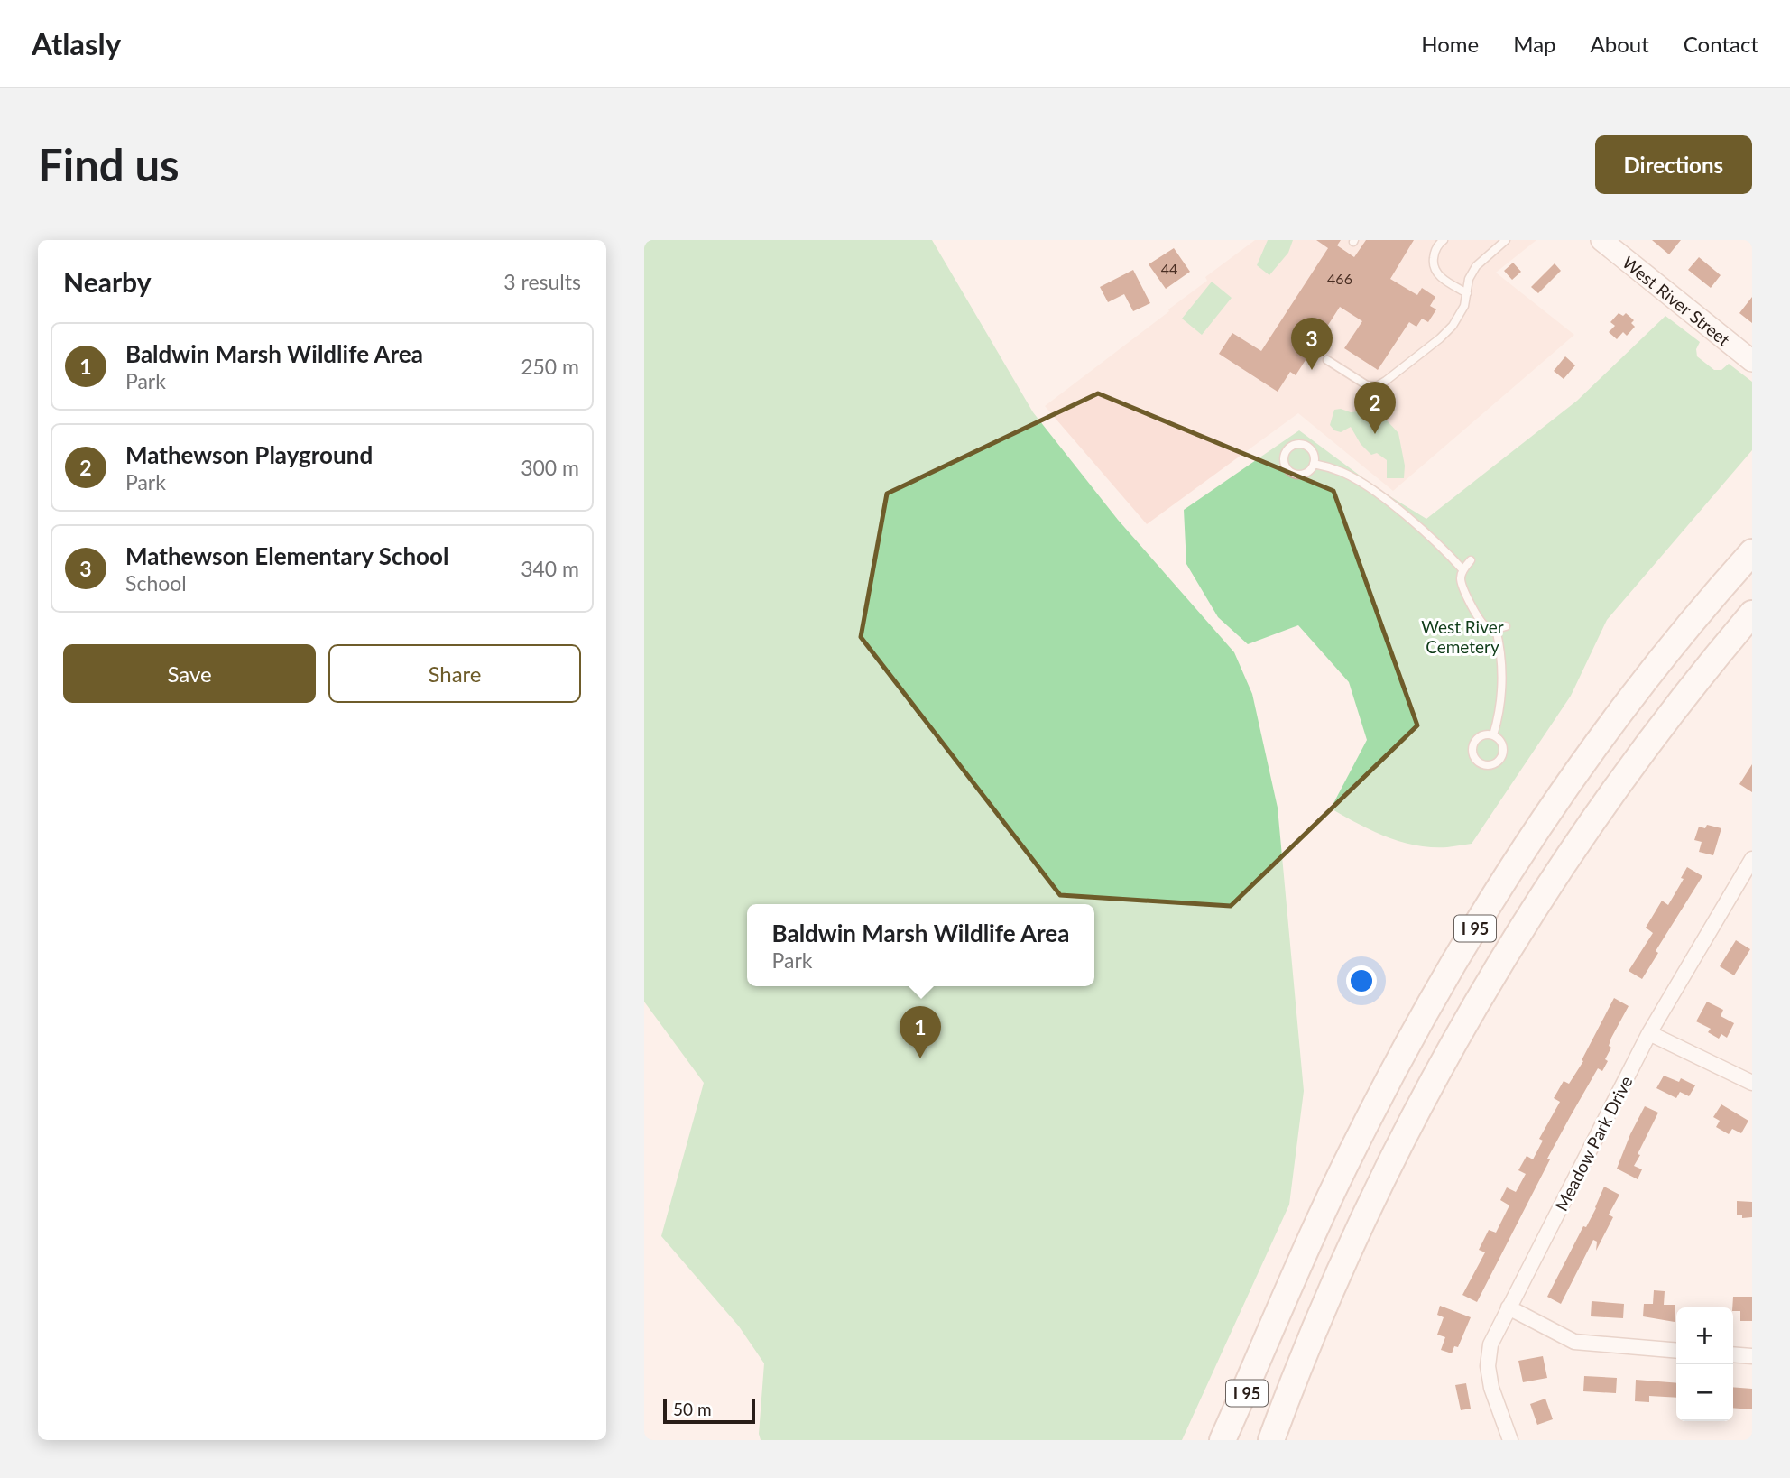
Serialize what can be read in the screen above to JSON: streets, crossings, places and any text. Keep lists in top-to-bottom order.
{
  "streets": {
    "highway": ["I 95"],
    "street": ["West River Street", "Meadow Park Drive"]
  },
  "parks": ["West River Cemetery"],
  "house_numbers": ["44", "466"],
  "scale_bar": "50 m",
  "page": {
    "header": "Atlasly",
    "nav": [
      "Home",
      "Map",
      "About",
      "Contact"
    ],
    "buttons": [
      "Directions",
      ["Save", "Share"]
    ],
    "title": "Find us",
    "heading": ["Nearby", "3 results"],
    "pins": ["3", "2", "1"],
    "list": [
      {
        "mark": "1",
        "name": "Baldwin Marsh Wildlife Area",
        "note": "Park",
        "value": "250 m"
      },
      {
        "mark": "2",
        "name": "Mathewson Playground",
        "note": "Park",
        "value": "300 m"
      },
      {
        "mark": "3",
        "name": "Mathewson Elementary School",
        "note": "School",
        "value": "340 m"
      }
    ],
    "popup": ["Baldwin Marsh Wildlife Area", "Park"],
    "map_buttons": ["+", "−"],
    "scale": "50 m"
  }
}
